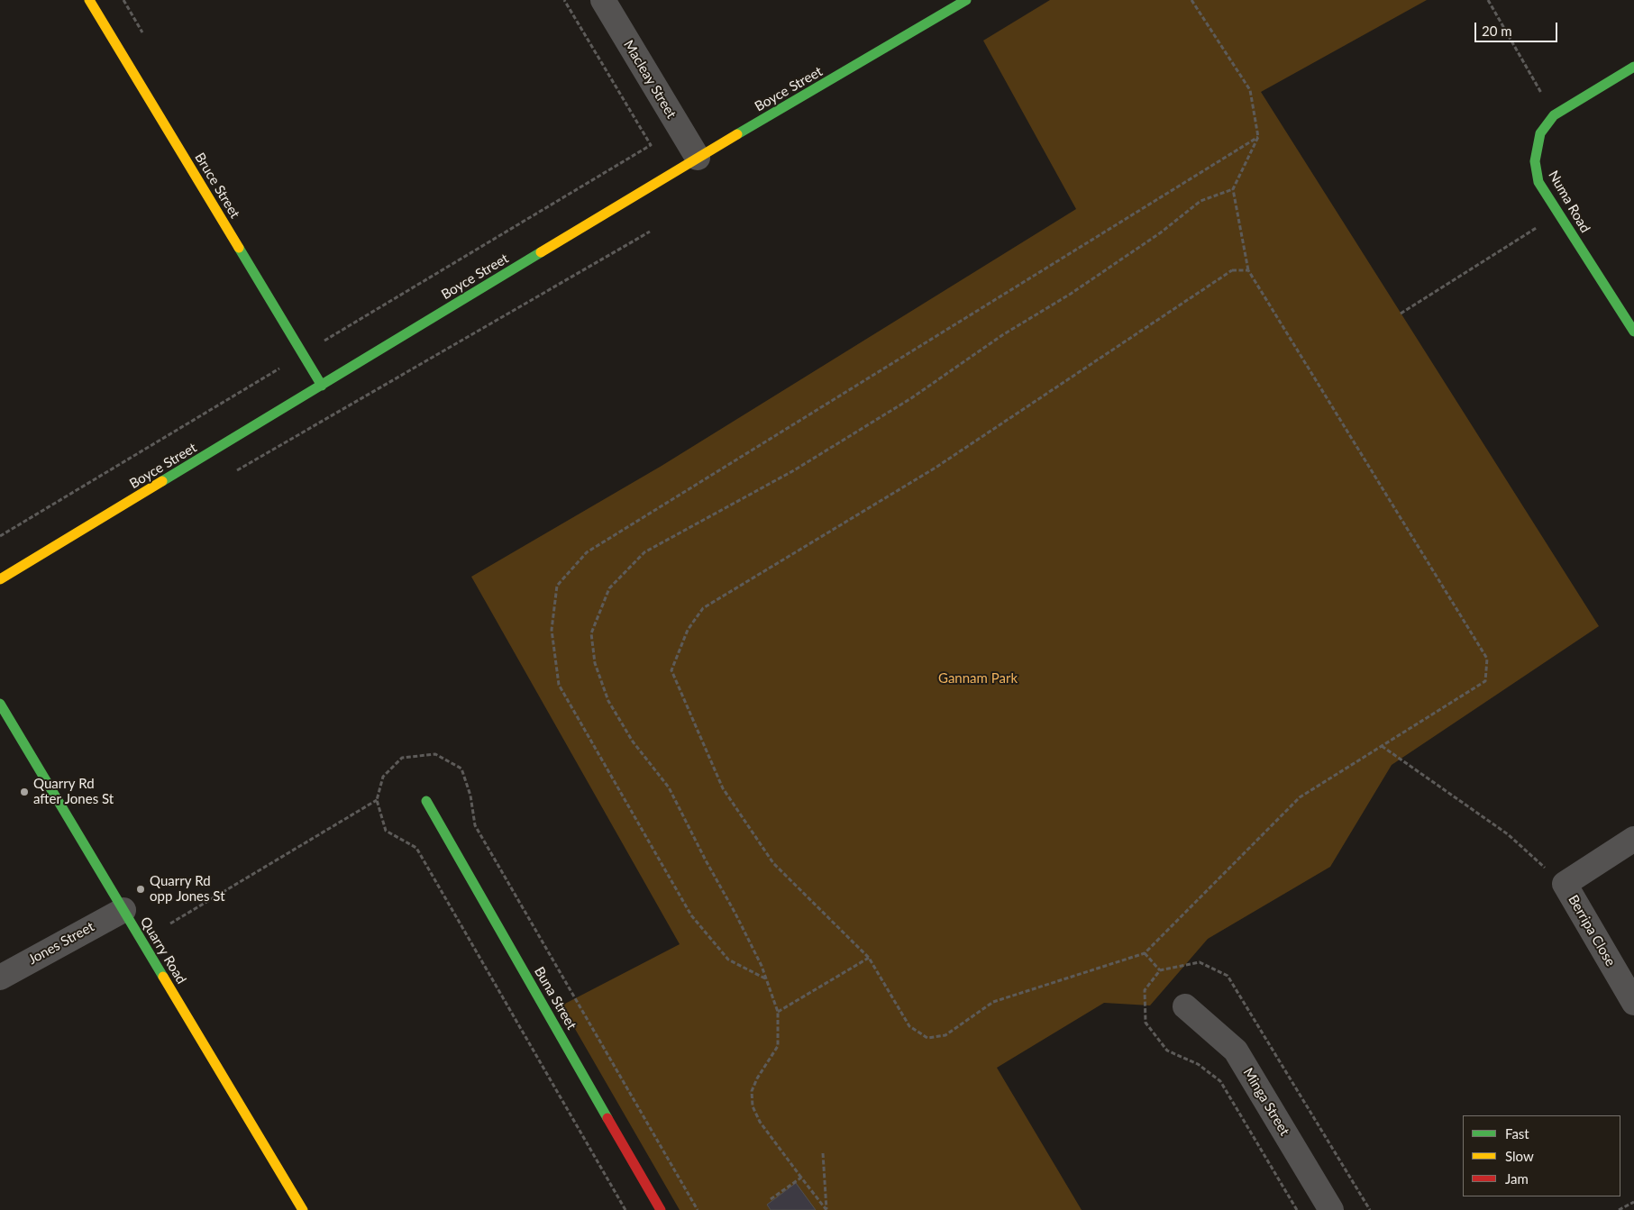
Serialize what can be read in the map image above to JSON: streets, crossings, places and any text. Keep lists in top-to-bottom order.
{
  "streets": {
    "street": [
      "Macleay Street",
      "Boyce Street",
      "Bruce Street",
      "Numa Road",
      "Berripa Close",
      "Jones Street",
      "Quarry Road",
      "Buna Street",
      "Minga Street"
    ]
  },
  "crossings": [
    ["Macleay Street", "Boyce Street"],
    ["Boyce Street", "Bruce Street"],
    ["Jones Street", "Quarry Road"]
  ],
  "parks": ["Gannam Park"],
  "places": ["Quarry Rd after Jones St", "Quarry Rd opp Jones St"],
  "legend": ["Fast", "Slow", "Jam"],
  "scale_bar": "20 m"
}
